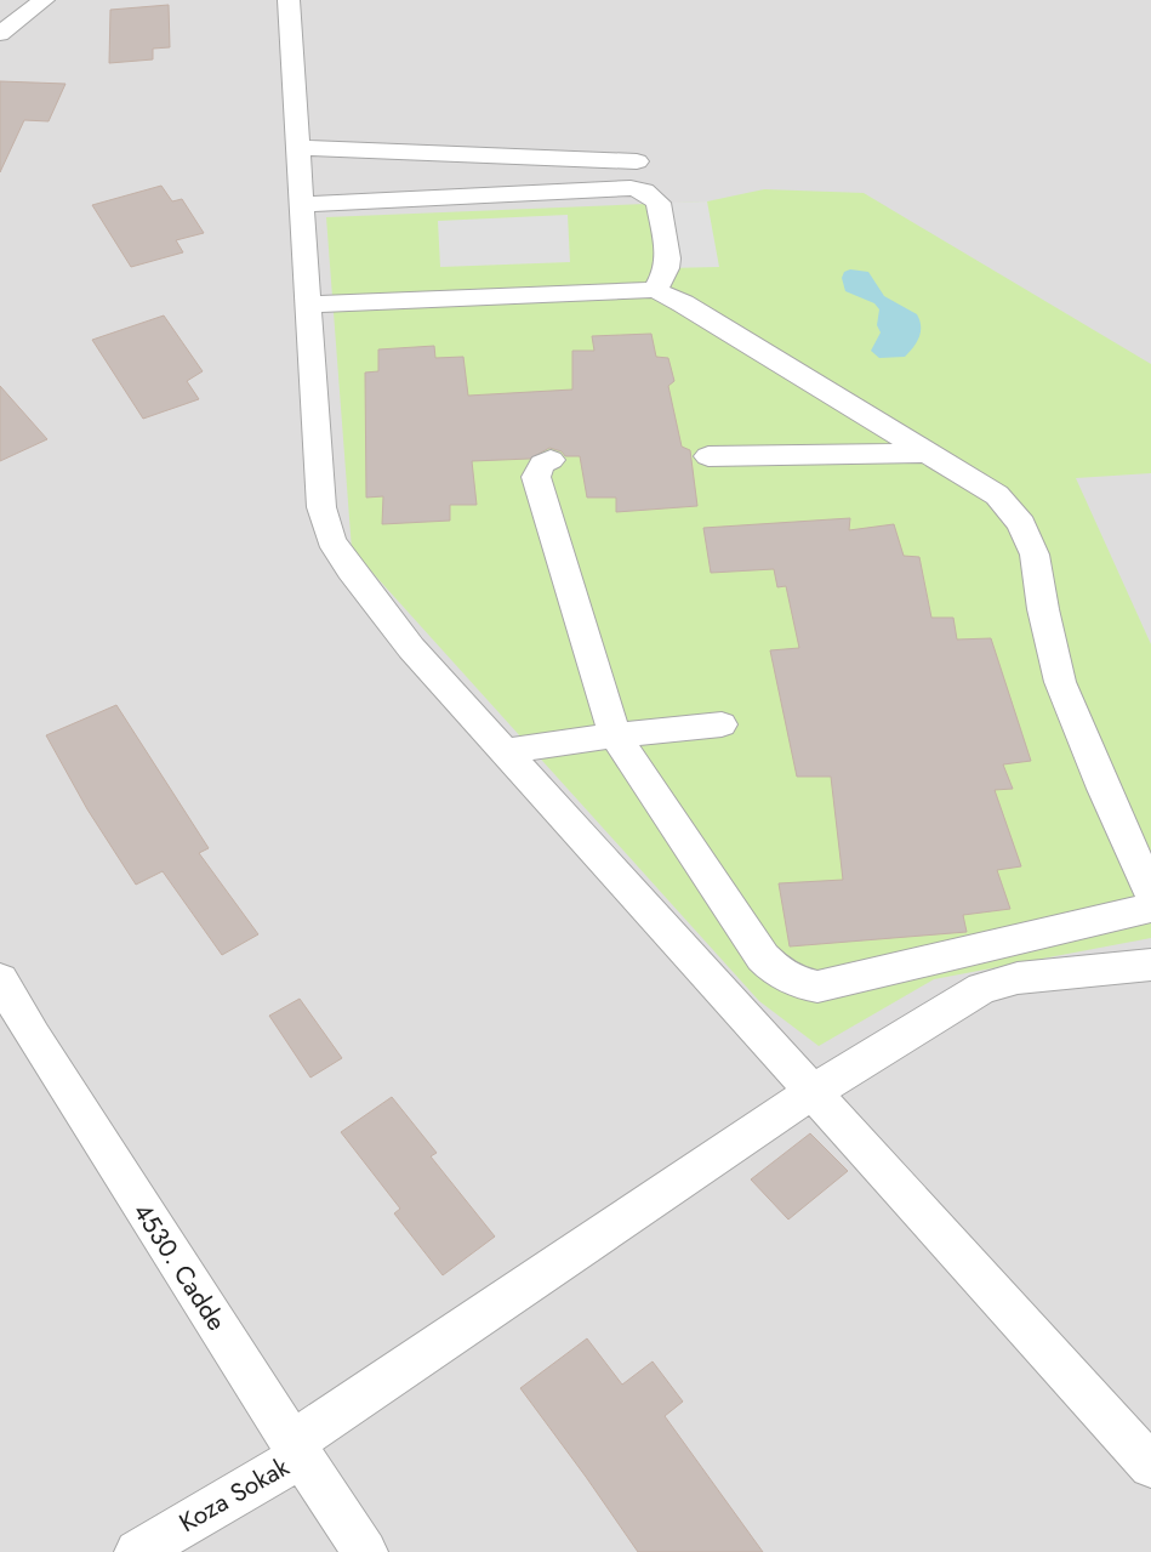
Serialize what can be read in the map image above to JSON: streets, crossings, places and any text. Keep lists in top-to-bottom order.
{
  "streets": {
    "street": ["4530. Cadde", "Koza Sokak"]
  },
  "crossings": [
    ["4530. Cadde", "Koza Sokak"]
  ]
}
